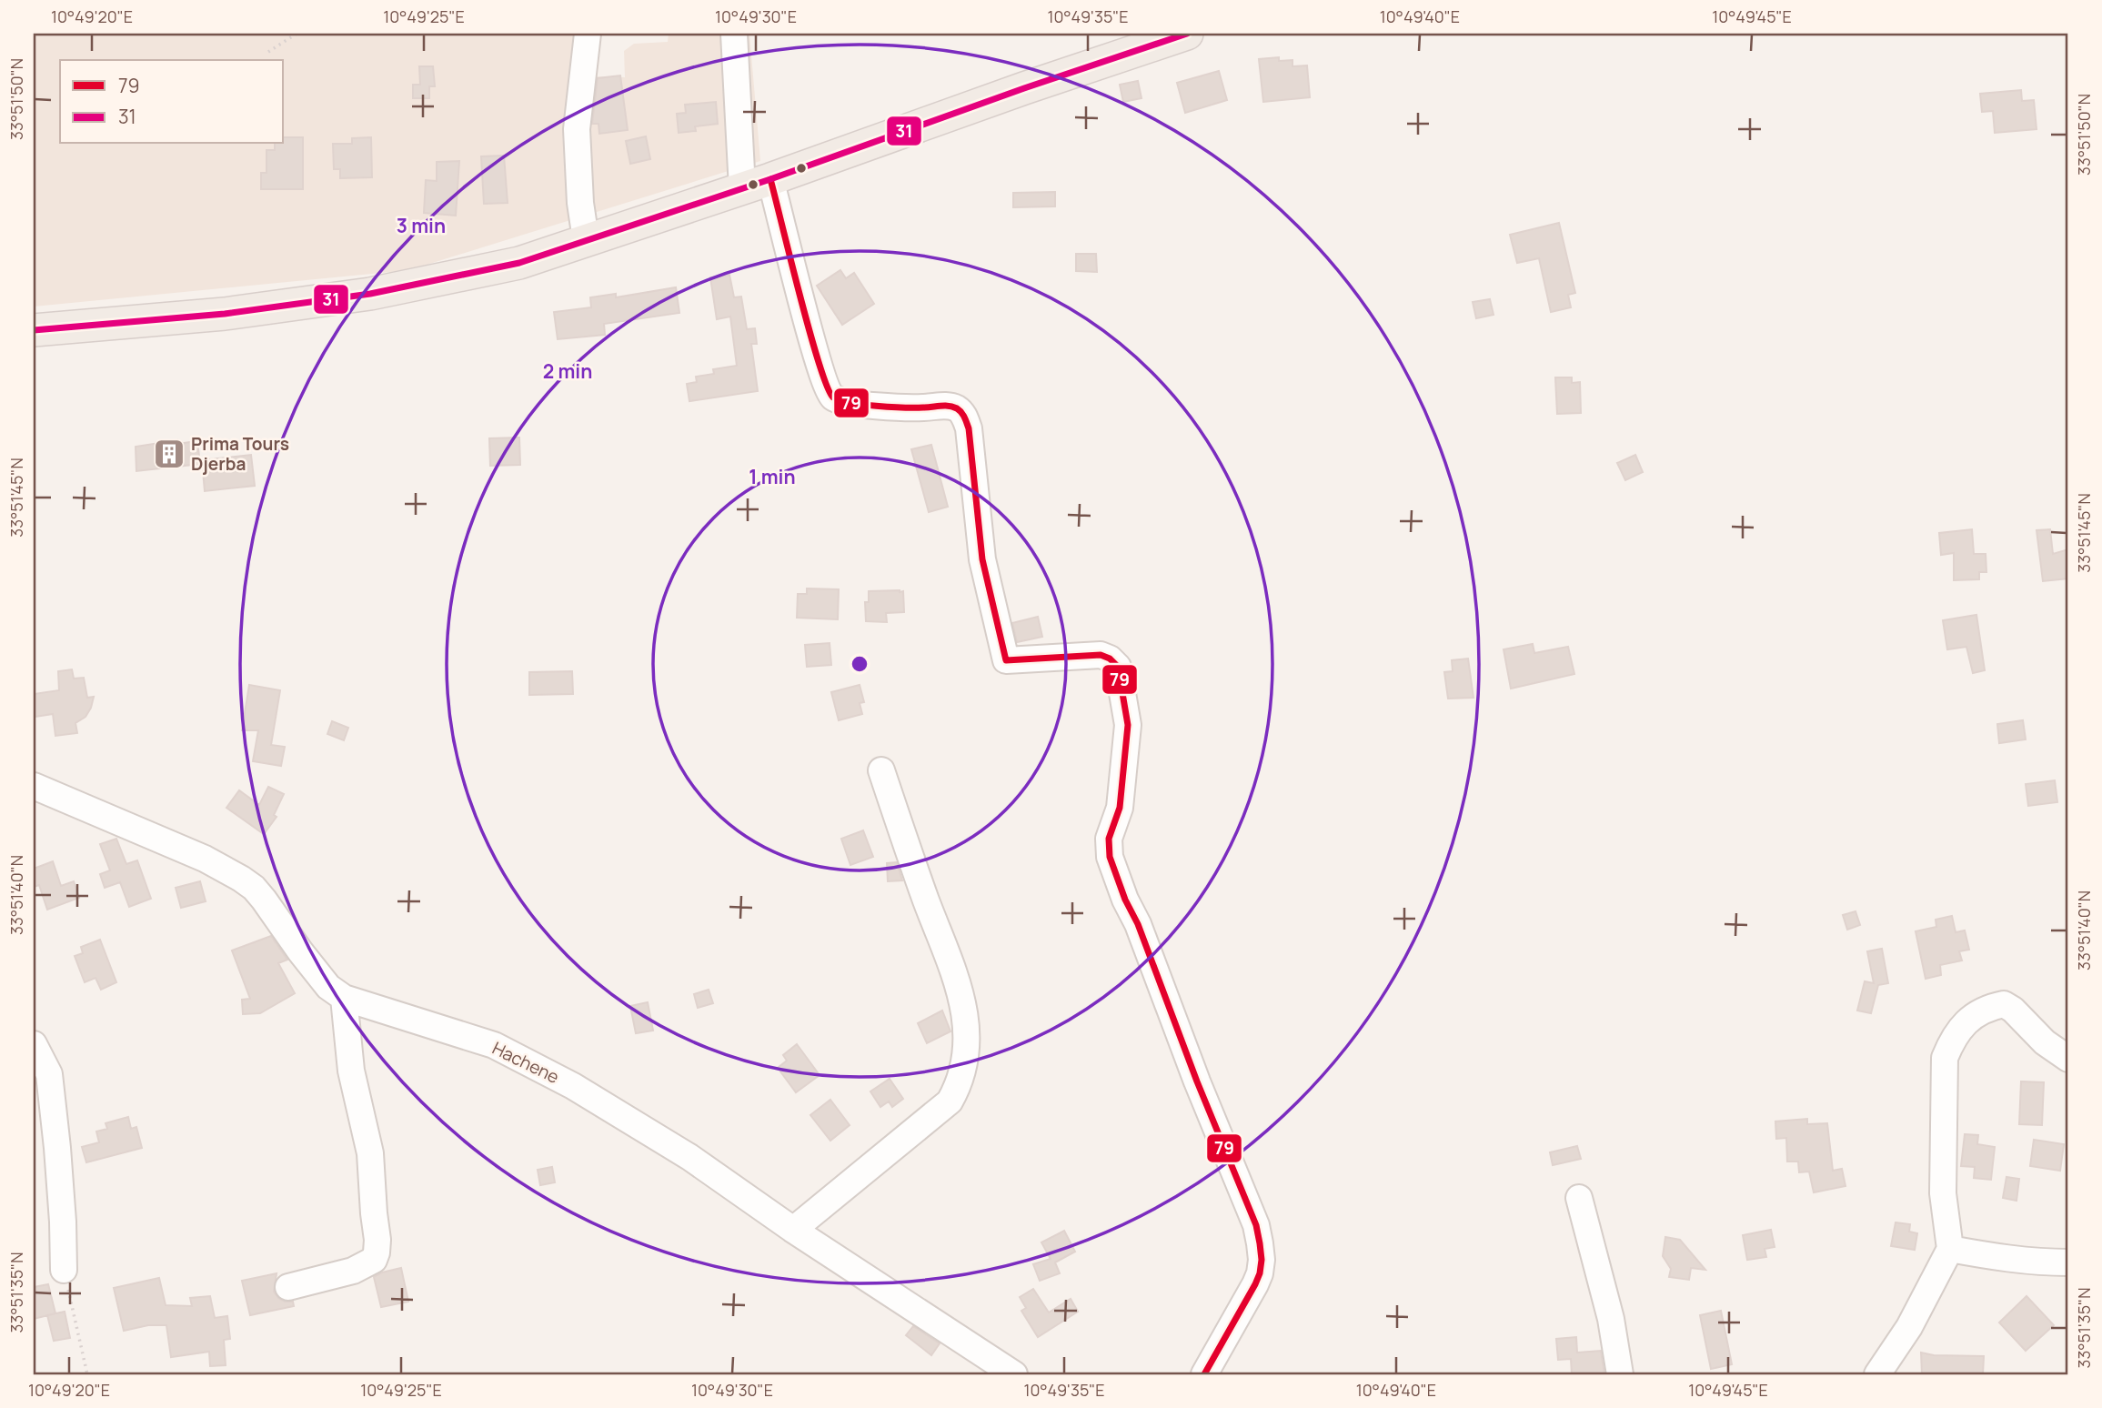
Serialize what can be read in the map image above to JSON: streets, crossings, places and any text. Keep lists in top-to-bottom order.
{
  "streets": {
    "street": ["Hachene"]
  },
  "places": {
    "building": ["Prima Tours Djerba"]
  },
  "lines": ["transit line 31", "transit line 79"],
  "legend": ["79", "31"],
  "coordinates": [
    "10°49'20\"E",
    "10°49'25\"E",
    "10°49'30\"E",
    "10°49'35\"E",
    "10°49'40\"E",
    "10°49'45\"E",
    "33°51'50\"N",
    "33°51'45\"N",
    "33°51'40\"N",
    "33°51'35\"N"
  ],
  "rings": ["3 min", "2 min", "1 min"]
}
